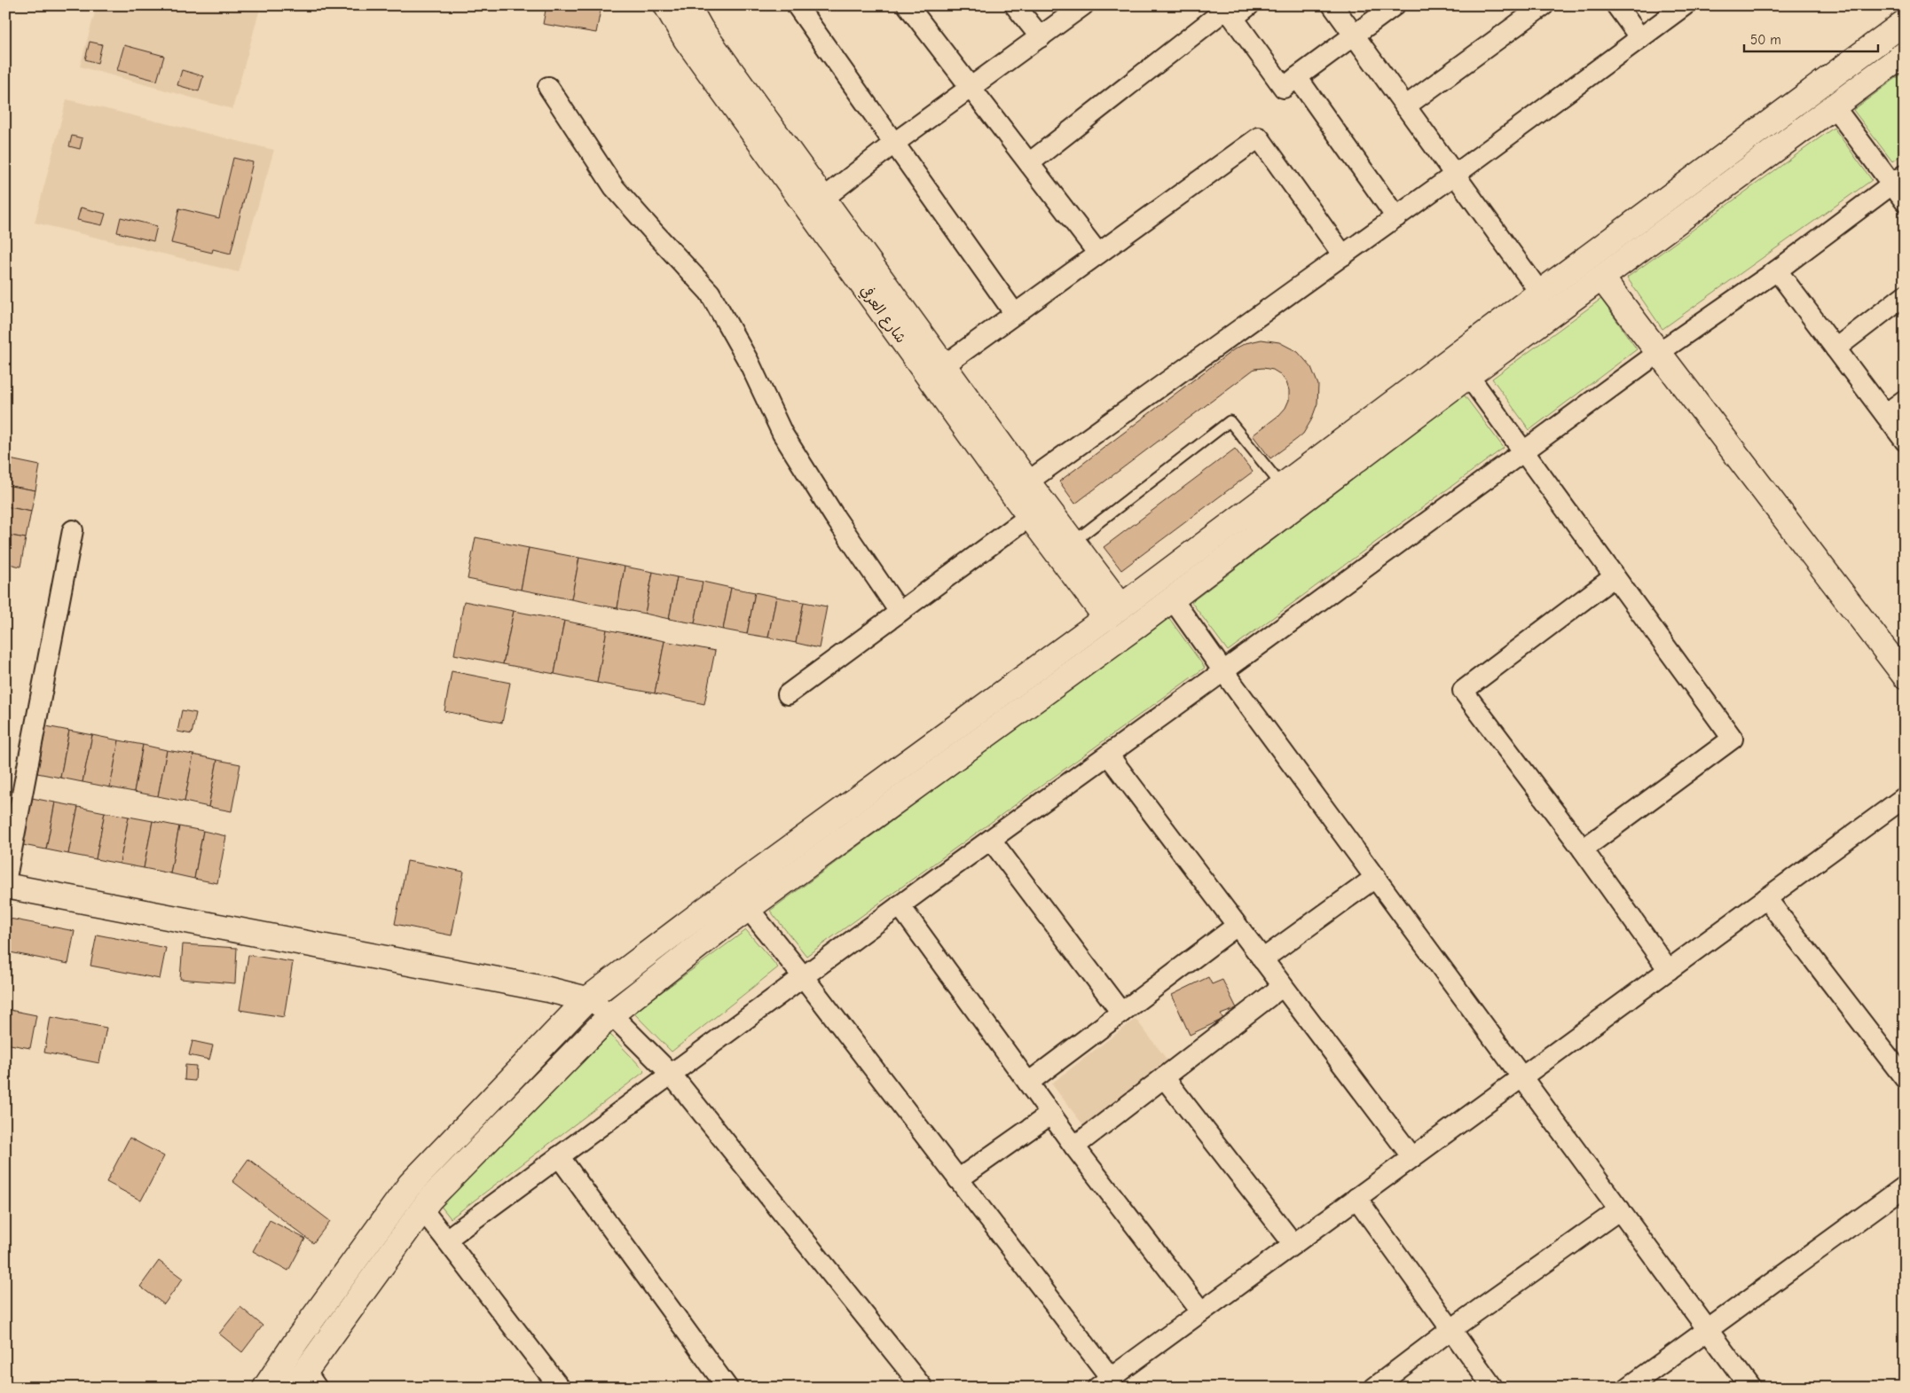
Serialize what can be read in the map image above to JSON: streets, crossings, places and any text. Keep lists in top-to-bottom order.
{
  "streets": {
    "main road": ["شارع العرفي"]
  },
  "scale_bar": "50 m"
}
